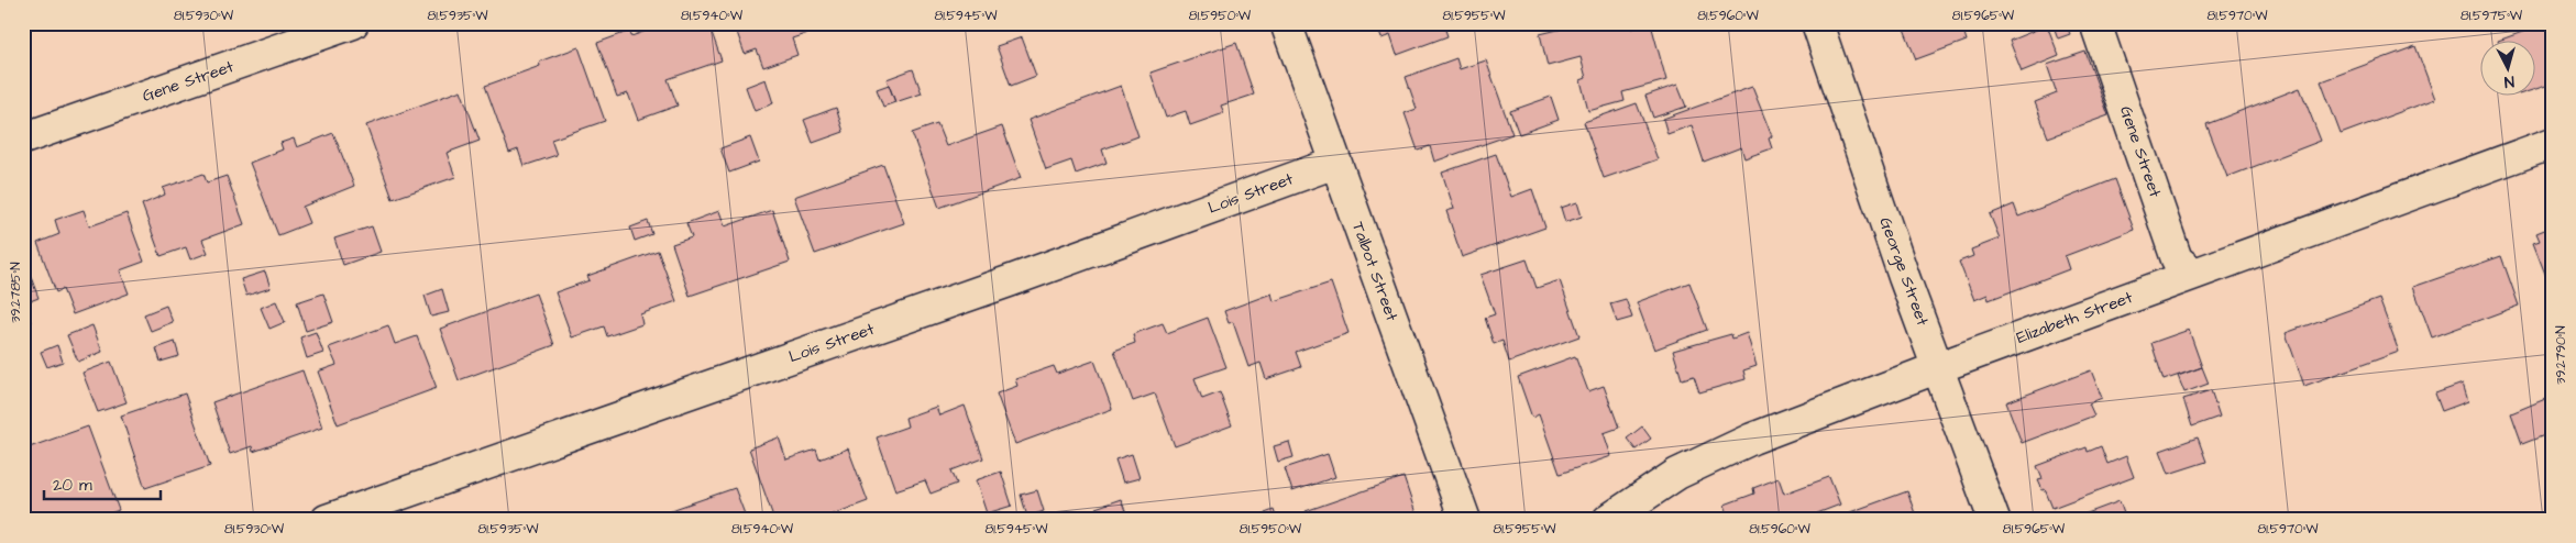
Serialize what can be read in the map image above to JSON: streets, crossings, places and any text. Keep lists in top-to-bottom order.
{
  "streets": {
    "street": [
      "Gene Street",
      "Lois Street",
      "Talbot Street",
      "George Street",
      "Elizabeth Street"
    ]
  },
  "crossings": [
    ["Gene Street", "Elizabeth Street"],
    ["Lois Street", "Talbot Street"],
    ["George Street", "Elizabeth Street"]
  ],
  "scale_bar": "20 m",
  "north": "bottom",
  "coordinates": [
    "81.5930°W",
    "81.5935°W",
    "81.5940°W",
    "81.5945°W",
    "81.5950°W",
    "81.5955°W",
    "81.5960°W",
    "81.5965°W",
    "81.5970°W",
    "81.5975°W",
    "39.2785°N",
    "39.2790°N"
  ]
}
